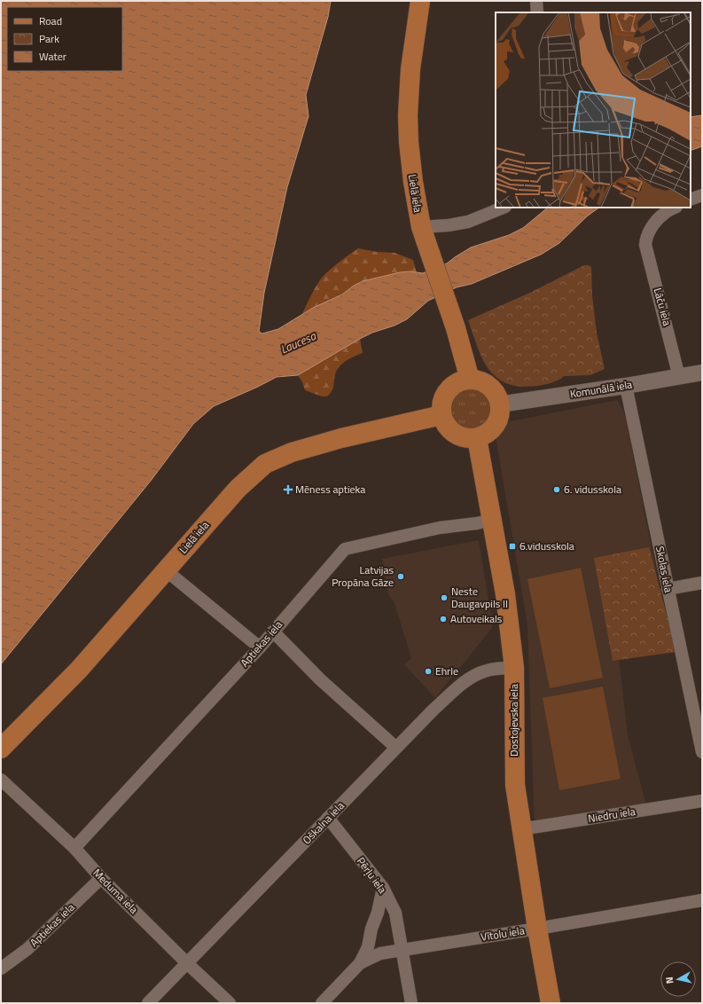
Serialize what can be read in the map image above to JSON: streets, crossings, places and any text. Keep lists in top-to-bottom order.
{
  "streets": {
    "main road": ["Lielā iela", "Dostojevska iela"],
    "street": [
      "Lāču iela",
      "Komunālā iela",
      "Skolas iela",
      "Aptiekas iela",
      "Niedru iela",
      "Oškalna iela",
      "Pērļu iela",
      "Meduma iela",
      "Vītolu iela"
    ]
  },
  "crossings": [
    ["Lielā iela", "Komunālā iela"],
    ["Lielā iela", "Dostojevska iela"],
    ["Lāču iela", "Komunālā iela"],
    ["Komunālā iela", "Skolas iela"],
    ["Komunālā iela", "Dostojevska iela"],
    ["Aptiekas iela", "Dostojevska iela"],
    ["Aptiekas iela", "Meduma iela"],
    ["Dostojevska iela", "Niedru iela"],
    ["Dostojevska iela", "Oškalna iela"],
    ["Dostojevska iela", "Vītolu iela"],
    ["Oškalna iela", "Pērļu iela"],
    ["Oškalna iela", "Meduma iela"],
    ["Pērļu iela", "Vītolu iela"]
  ],
  "water": ["Laucesa"],
  "places": {
    "health": ["Mēness aptieka"],
    "other": [
      "6. vidusskola",
      "Latvijas Propāna Gāze",
      "Neste Daugavpils II",
      "Autoveikals",
      "Ehrle"
    ],
    "transit": ["6.vidusskola"]
  },
  "legend": ["Road", "Park", "Water"],
  "north": "left"
}
